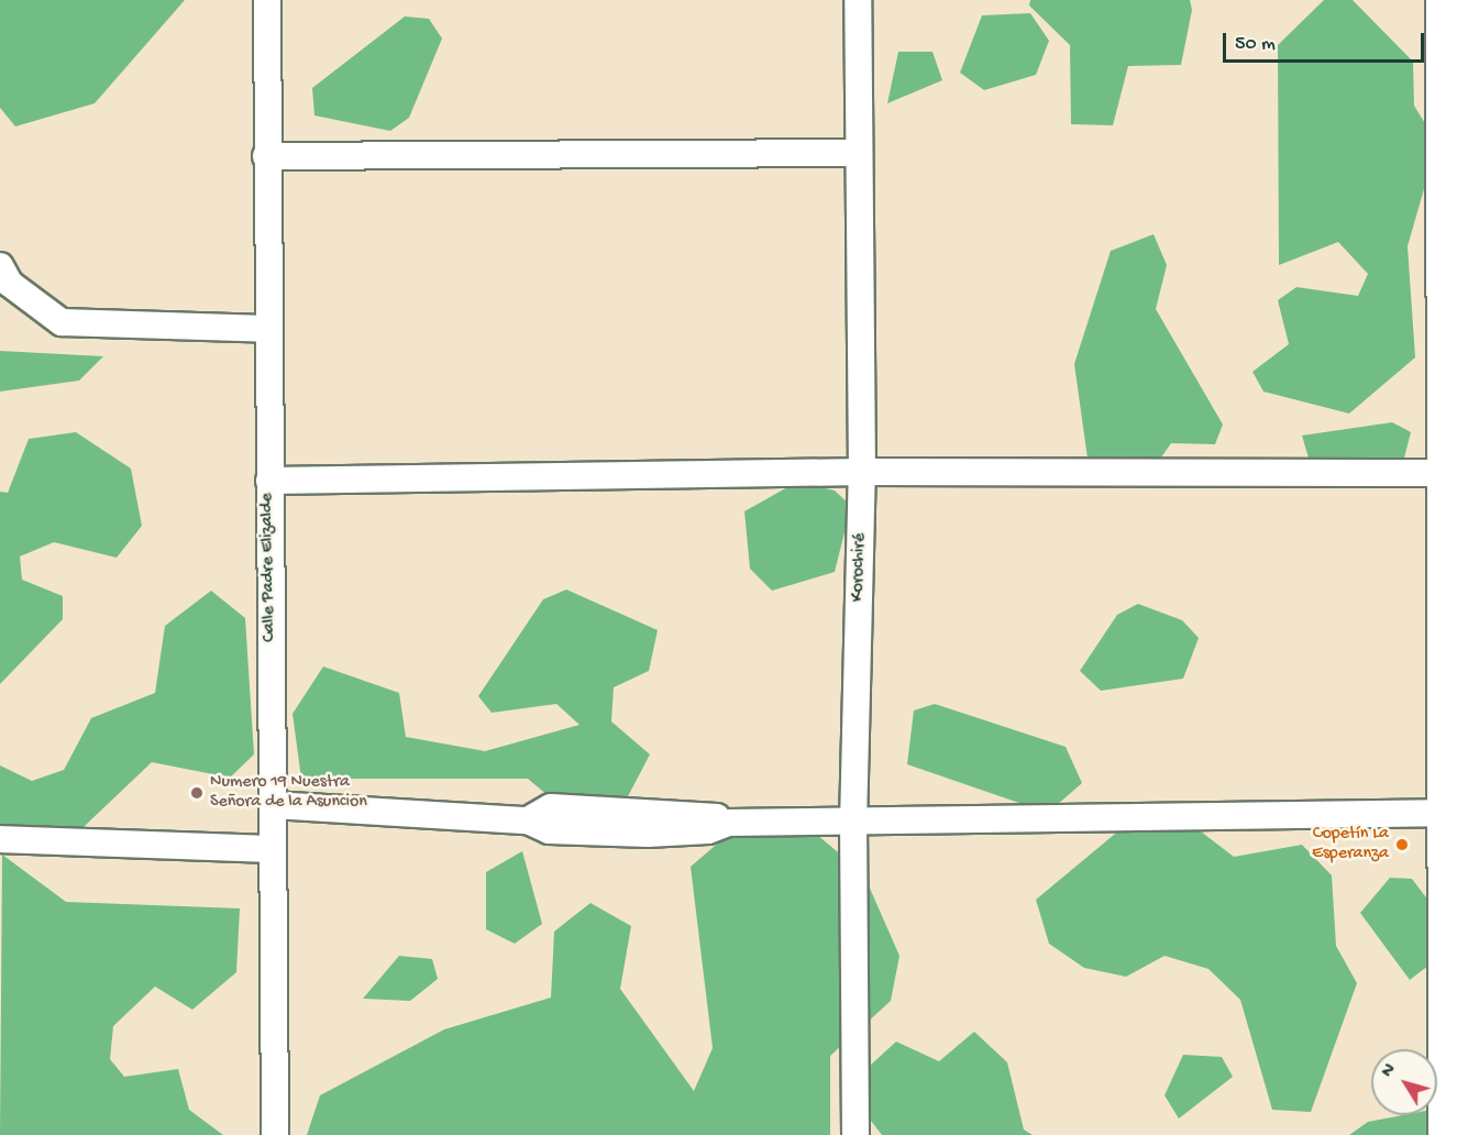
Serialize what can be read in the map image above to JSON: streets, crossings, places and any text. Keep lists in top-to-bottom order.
{
  "streets": {
    "street": ["Calle Padre Elizalde", "Korochiré"]
  },
  "places": ["Numero 19 Nuestra Señora de la Asuncion", "Copetín La Esperanza"],
  "scale_bar": "50 m",
  "north": "top left"
}
